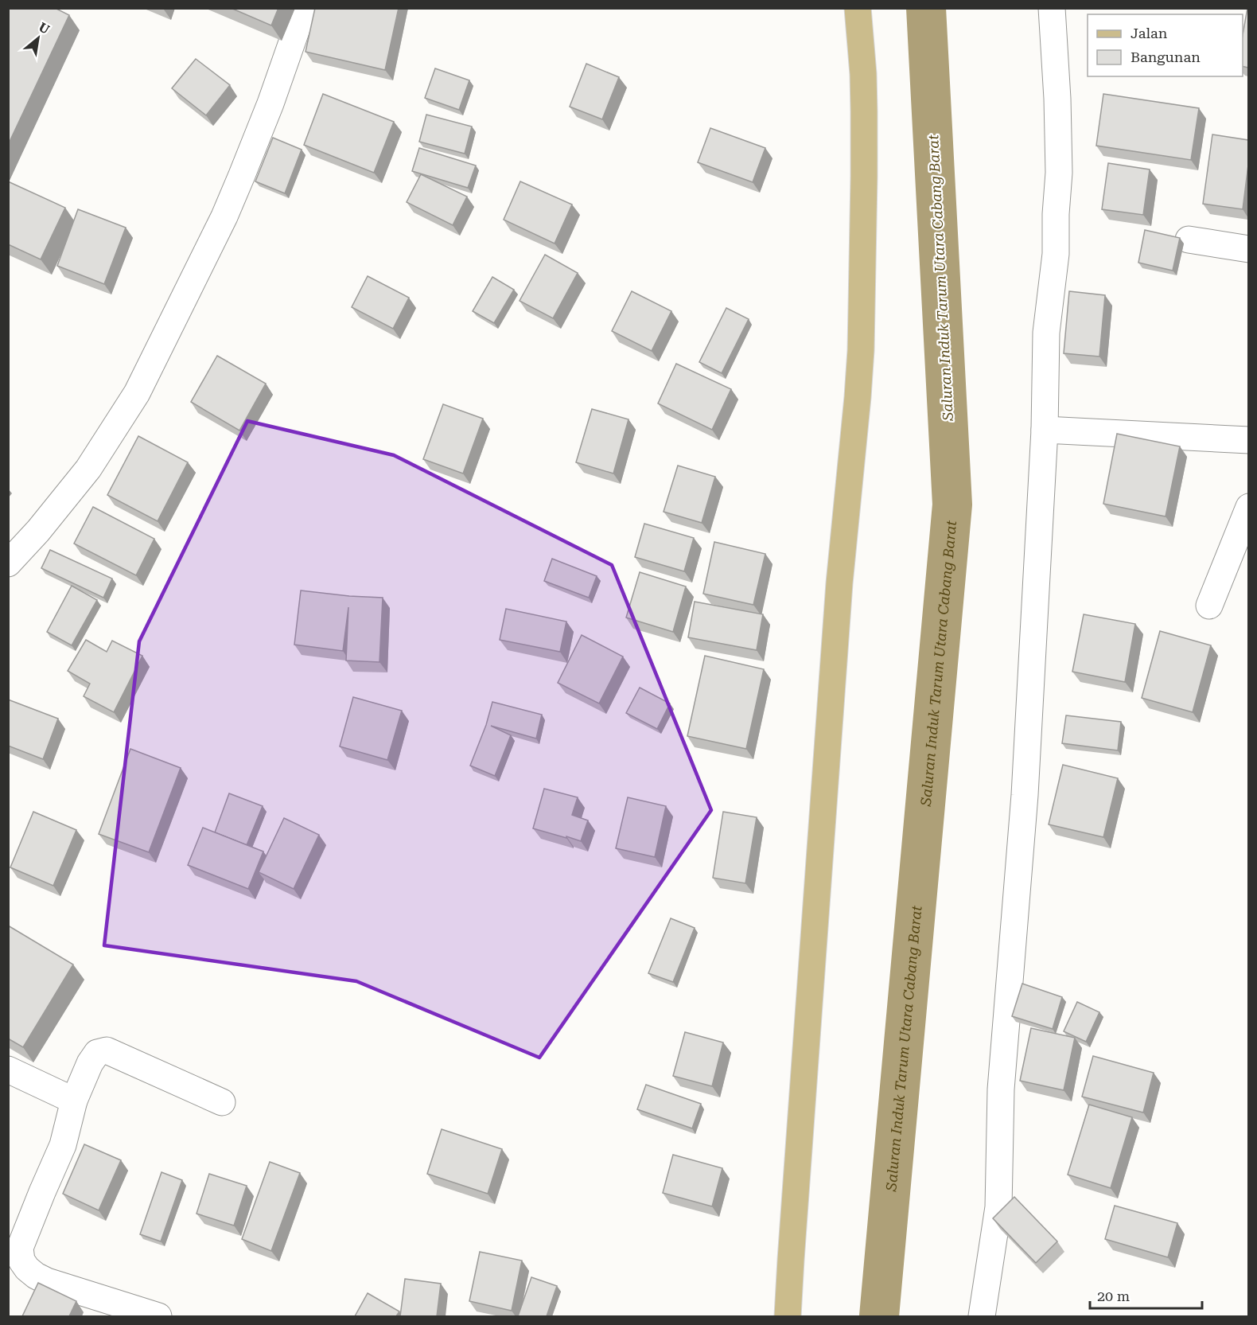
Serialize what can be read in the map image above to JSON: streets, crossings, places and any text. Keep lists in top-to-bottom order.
{
  "water": ["Saluran Induk Tarum Utara Cabang Barat"],
  "legend": ["Jalan", "Bangunan"],
  "scale_bar": "20 m",
  "north": "top right"
}
